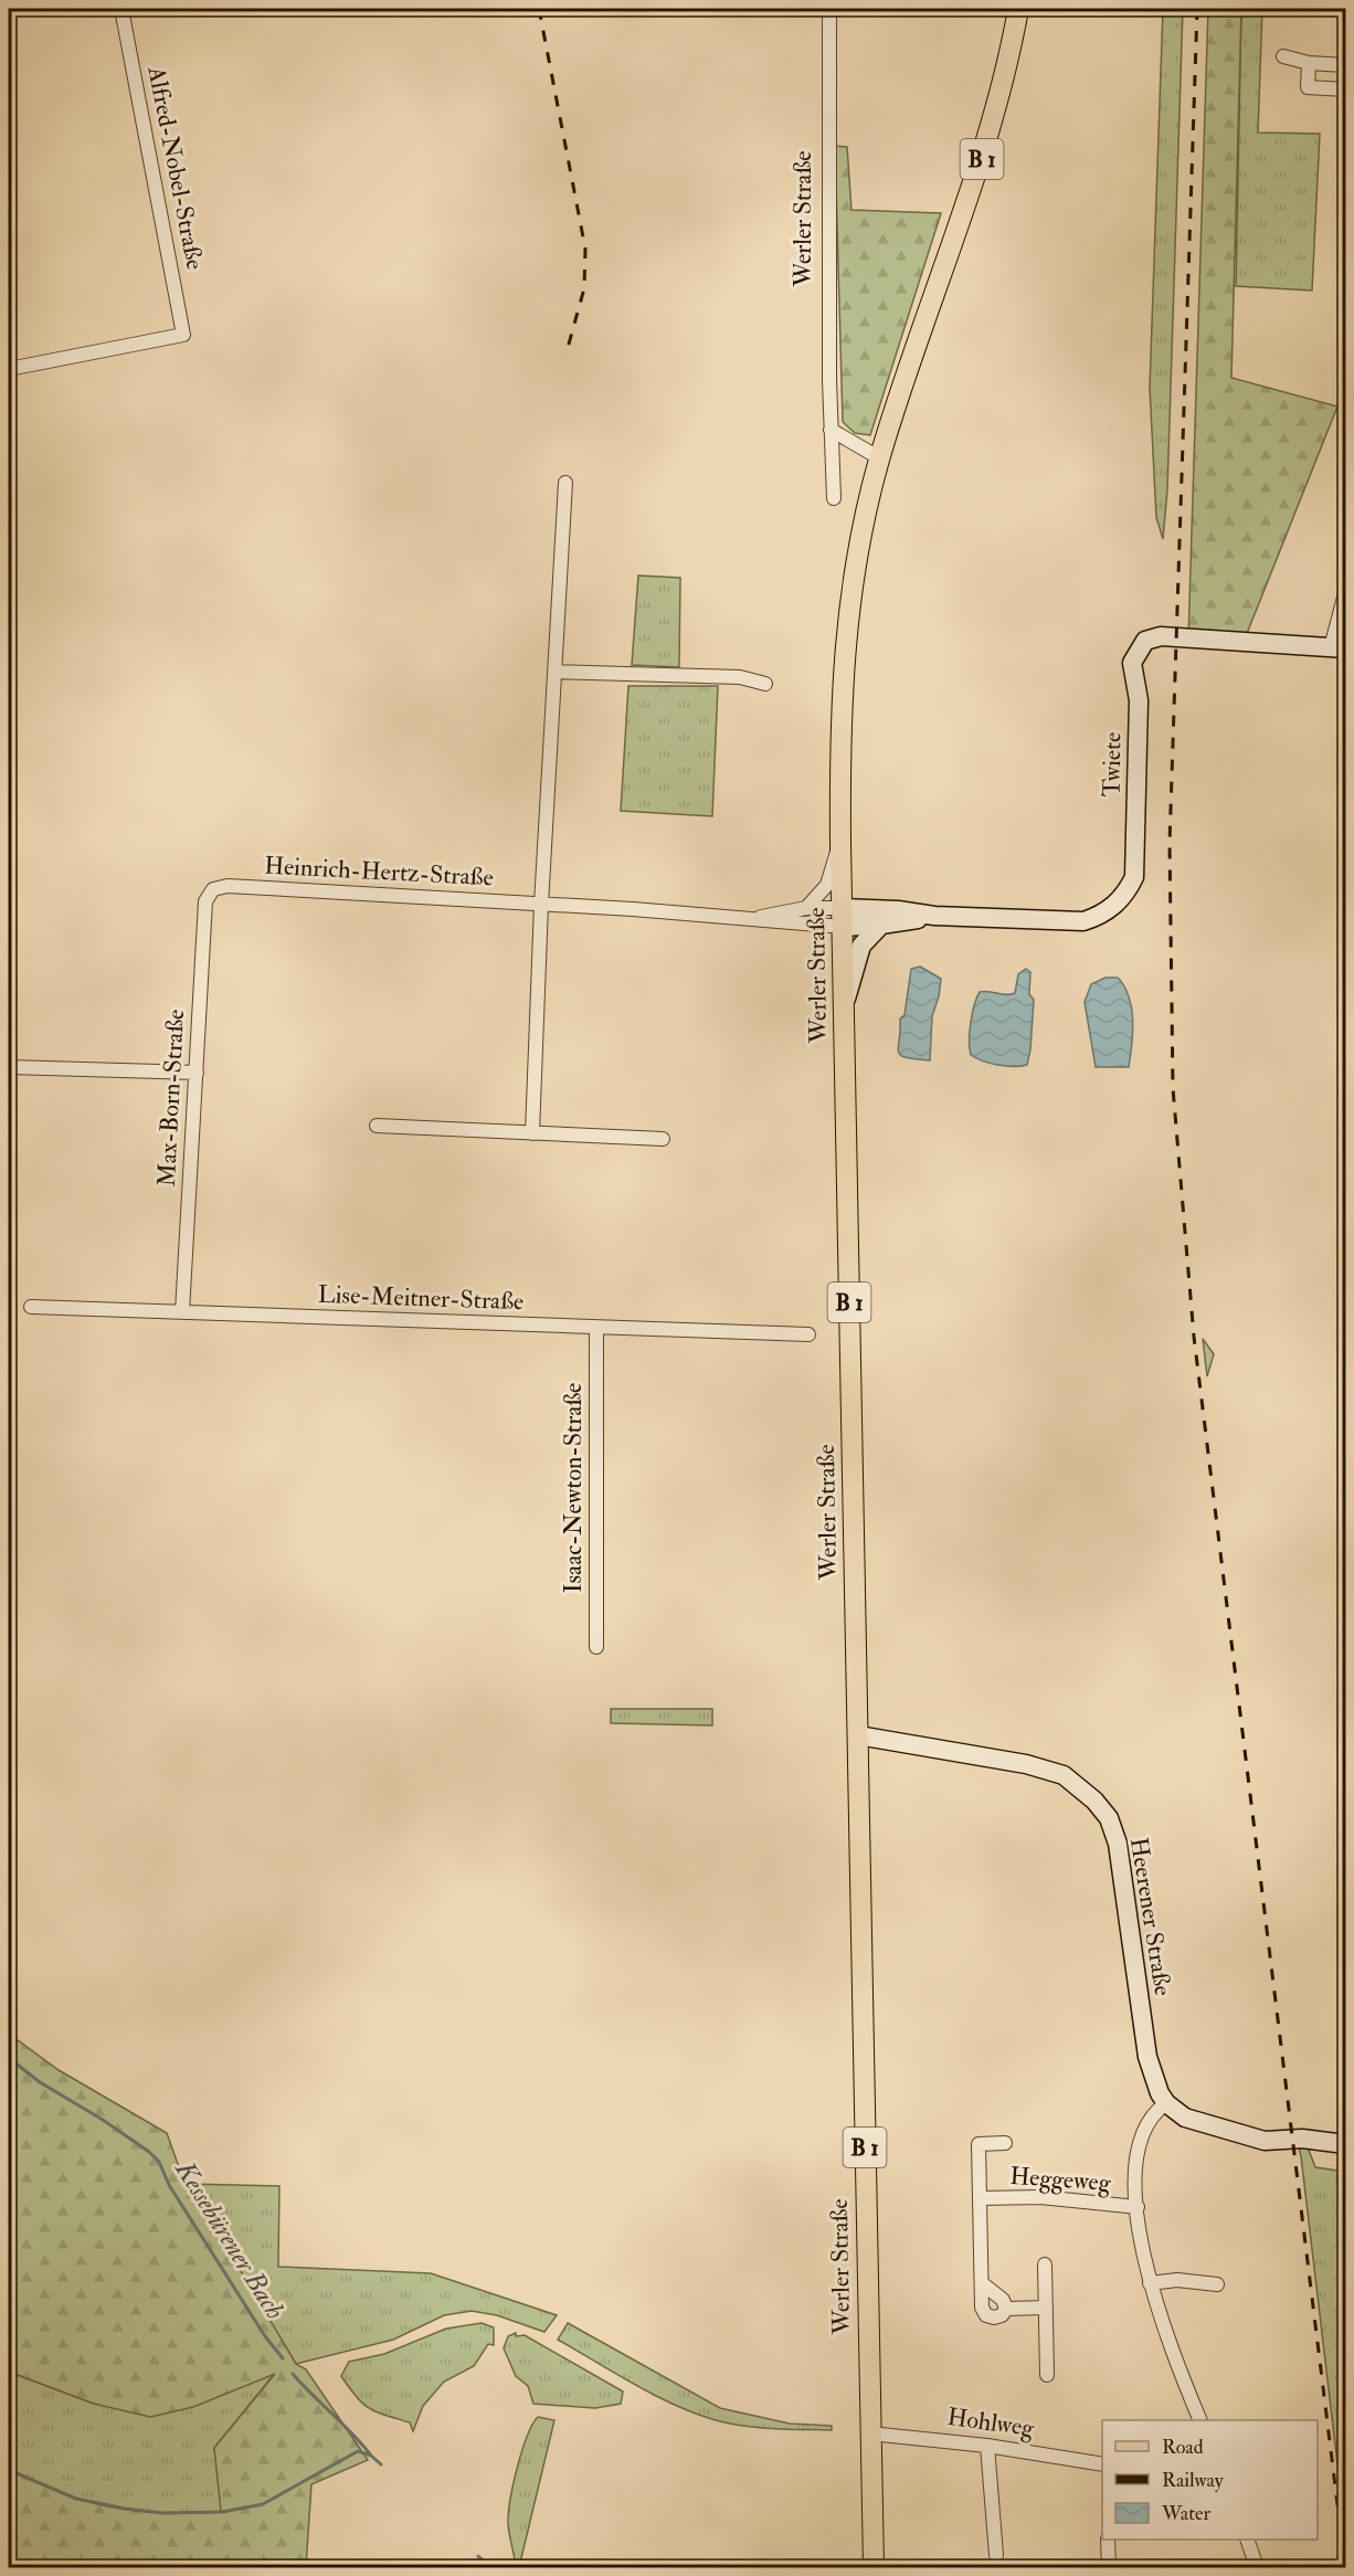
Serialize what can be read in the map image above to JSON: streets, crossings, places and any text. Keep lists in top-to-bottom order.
{
  "streets": {
    "main road": ["B 1", "Werler Straße"],
    "street": [
      "Alfred-Nobel-Straße",
      "Twiete",
      "Heinrich-Hertz-Straße",
      "Max-Born-Straße",
      "Lise-Meitner-Straße",
      "Isaac-Newton-Straße",
      "Heerener Straße",
      "Heggeweg",
      "Hohlweg"
    ]
  },
  "crossings": [
    ["Werler Straße", "Twiete"],
    ["Werler Straße", "Heinrich-Hertz-Straße"],
    ["Werler Straße", "Heerener Straße"],
    ["Werler Straße", "Hohlweg"],
    ["Twiete", "Heinrich-Hertz-Straße"],
    ["Heinrich-Hertz-Straße", "Max-Born-Straße"],
    ["Max-Born-Straße", "Lise-Meitner-Straße"],
    ["Lise-Meitner-Straße", "Isaac-Newton-Straße"]
  ],
  "water": ["Kessebürener Bach"],
  "legend": ["Road", "Railway", "Water"]
}
